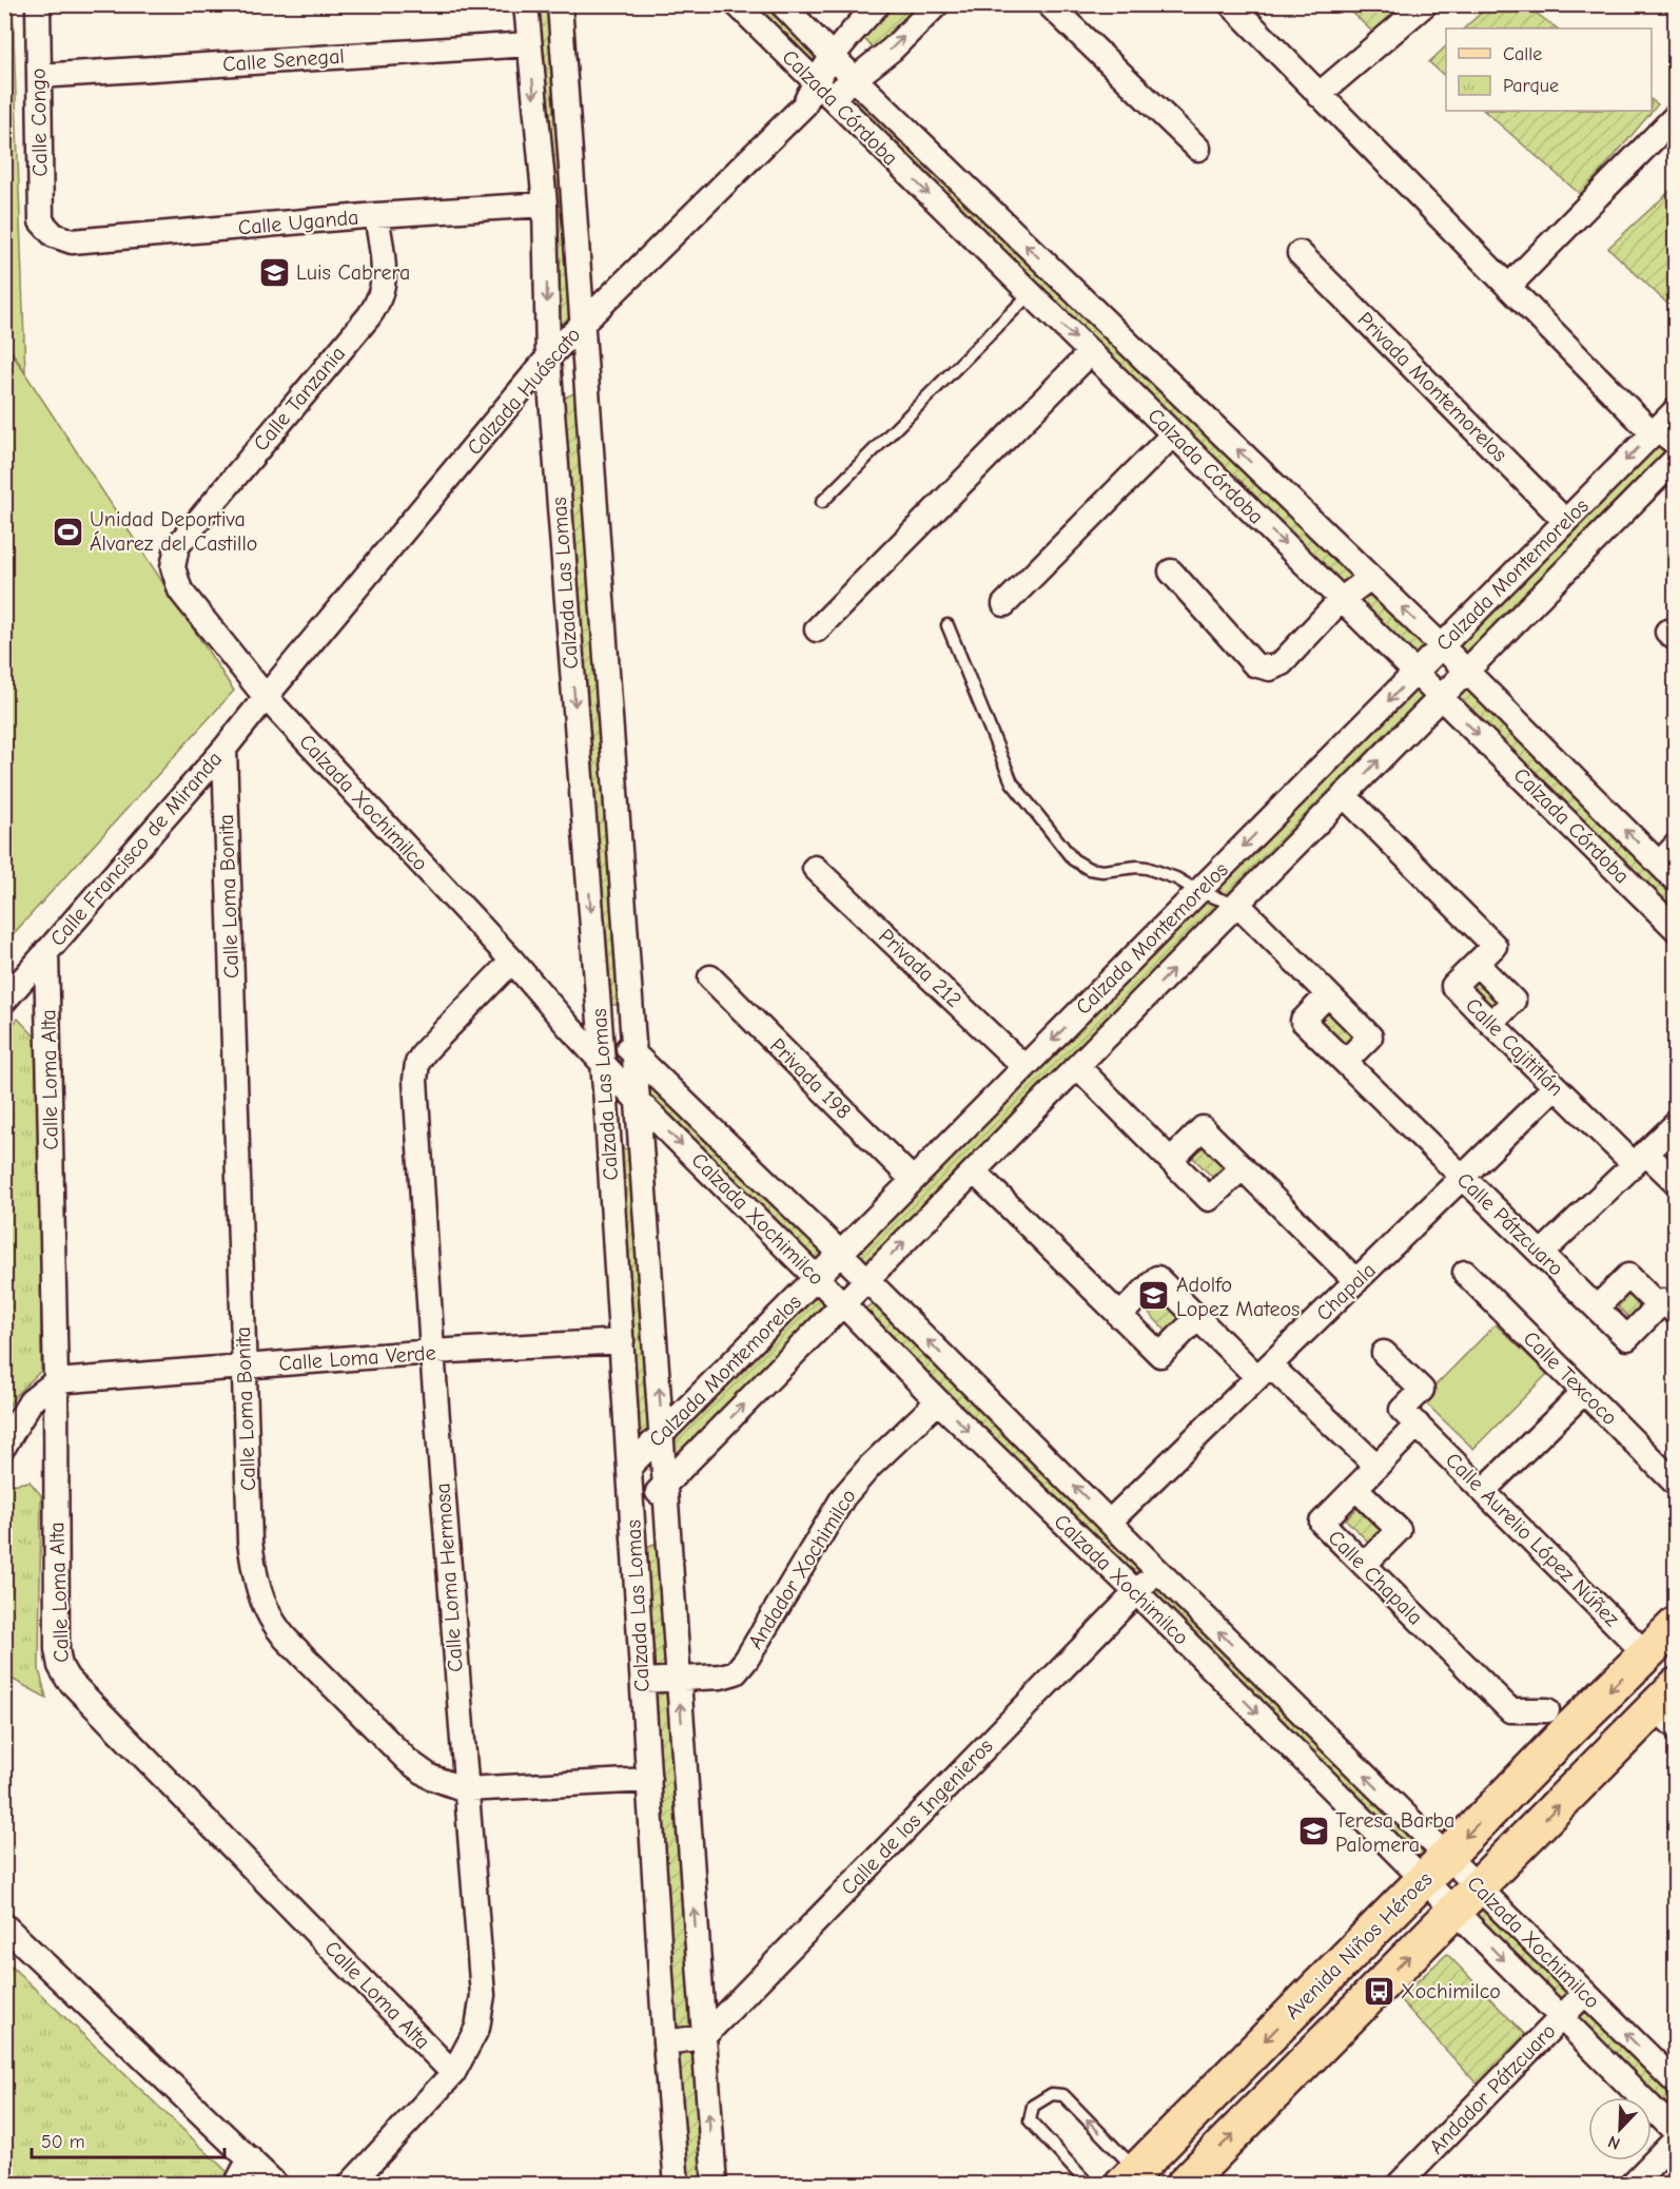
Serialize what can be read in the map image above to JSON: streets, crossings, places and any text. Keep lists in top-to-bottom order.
{
  "streets": {
    "main road": ["Avenida Niños Héroes"],
    "street": [
      "Calle Senegal",
      "Calzada Córdoba",
      "Calle Congo",
      "Calle Uganda",
      "Privada Montemorelos",
      "Calzada Huáscato",
      "Calle Tanzania",
      "Calzada Montemorelos",
      "Calzada Las Lomas",
      "Calzada Xochimilco",
      "Calle Francisco de Miranda",
      "Calle Loma Bonita",
      "Privada 212",
      "Calle Cajititlán",
      "Privada 198",
      "Calle Loma Alta",
      "Calle Pátzcuaro",
      "Chapala",
      "Calle Loma Verde",
      "Calle Texcoco",
      "Calle Aurelio López Núñez",
      "Andador Xochimilco",
      "Calle Loma Hermosa",
      "Calle Chapala",
      "Calle de los Ingenieros",
      "Andador Pátzcuaro"
    ]
  },
  "crossings": [
    ["Calle Senegal", "Calle Congo"],
    ["Calle Senegal", "Calzada Las Lomas"],
    ["Calzada Córdoba", "Calzada Huáscato"],
    ["Calzada Córdoba", "Calzada Montemorelos"],
    ["Calle Congo", "Calle Uganda"],
    ["Calle Uganda", "Calle Tanzania"],
    ["Calle Uganda", "Calzada Las Lomas"],
    ["Privada Montemorelos", "Calzada Montemorelos"],
    ["Calzada Huáscato", "Calzada Las Lomas"],
    ["Calzada Huáscato", "Calzada Xochimilco"],
    ["Calzada Huáscato", "Calle Francisco de Miranda"],
    ["Calle Tanzania", "Calzada Xochimilco"],
    ["Calzada Montemorelos", "Calzada Las Lomas"],
    ["Calzada Montemorelos", "Calzada Xochimilco"],
    ["Calzada Montemorelos", "Privada 212"],
    ["Calzada Montemorelos", "Calle Cajititlán"],
    ["Calzada Montemorelos", "Privada 198"],
    ["Calzada Las Lomas", "Calzada Xochimilco"],
    ["Calzada Las Lomas", "Calle Loma Bonita"],
    ["Calzada Las Lomas", "Calle Loma Verde"],
    ["Calzada Las Lomas", "Andador Xochimilco"],
    ["Calzada Las Lomas", "Calle de los Ingenieros"],
    ["Calzada Xochimilco", "Calle Francisco de Miranda"],
    ["Calzada Xochimilco", "Chapala"],
    ["Calzada Xochimilco", "Andador Xochimilco"],
    ["Calzada Xochimilco", "Calle Loma Hermosa"],
    ["Calzada Xochimilco", "Calle de los Ingenieros"],
    ["Calzada Xochimilco", "Avenida Niños Héroes"],
    ["Calzada Xochimilco", "Andador Pátzcuaro"],
    ["Calle Francisco de Miranda", "Calle Loma Bonita"],
    ["Calle Francisco de Miranda", "Calle Loma Alta"],
    ["Calle Loma Bonita", "Calle Loma Verde"],
    ["Calle Loma Bonita", "Calle Loma Hermosa"],
    ["Calle Cajititlán", "Chapala"],
    ["Calle Loma Alta", "Calle Loma Verde"],
    ["Calle Loma Alta", "Calle Loma Hermosa"],
    ["Calle Pátzcuaro", "Chapala"],
    ["Calle Loma Verde", "Calle Loma Hermosa"],
    ["Calle Aurelio López Núñez", "Calle Chapala"],
    ["Calle Aurelio López Núñez", "Avenida Niños Héroes"]
  ],
  "places": {
    "school or university": ["Luis Cabrera", "Adolfo Lopez Mateos", "Teresa Barba Palomera"],
    "sports": ["Unidad Deportiva Álvarez del Castillo"],
    "bus stop": ["Xochimilco"]
  },
  "legend": ["Calle", "Parque"],
  "scale_bar": "50 m",
  "north": "bottom left"
}
